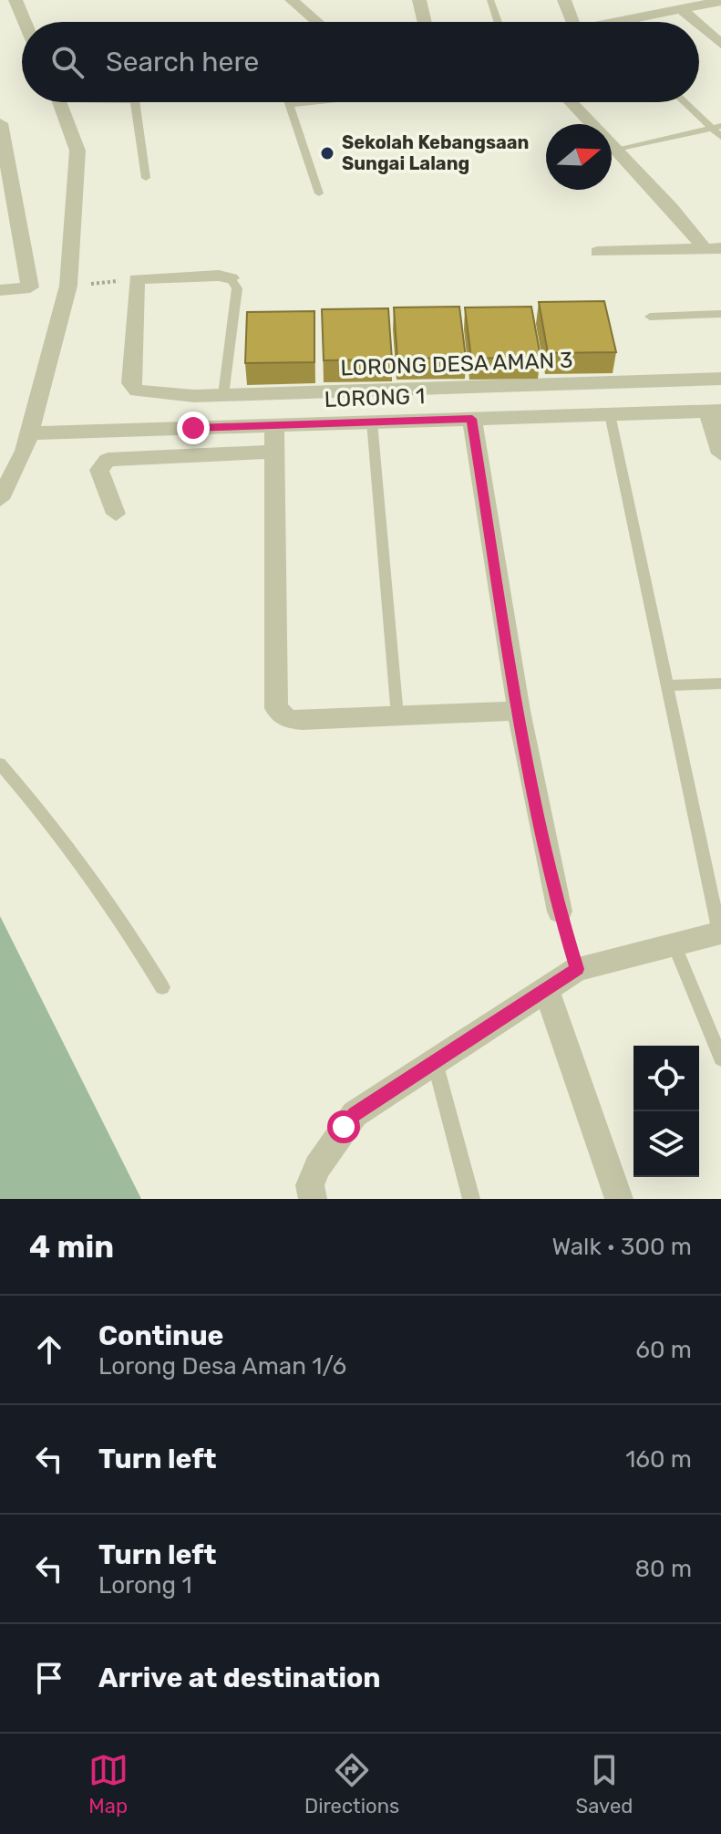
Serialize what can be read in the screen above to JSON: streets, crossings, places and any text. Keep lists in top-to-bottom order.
{
  "streets": {
    "street": ["LORONG DESA AMAN 3", "LORONG 1"]
  },
  "places": ["Sekolah Kebangsaan Sungai Lalang"],
  "north": "right",
  "page": {
    "search": "Search here",
    "heading": ["4 min", "Walk · 300 m"],
    "list": [
      ["Continue", "Lorong Desa Aman 1/6", "60 m"],
      ["Turn left", "160 m"],
      ["Turn left", "Lorong 1", "80 m"],
      "Arrive at destination"
    ],
    "nav": ["Map", "Directions", "Saved"]
  }
}
